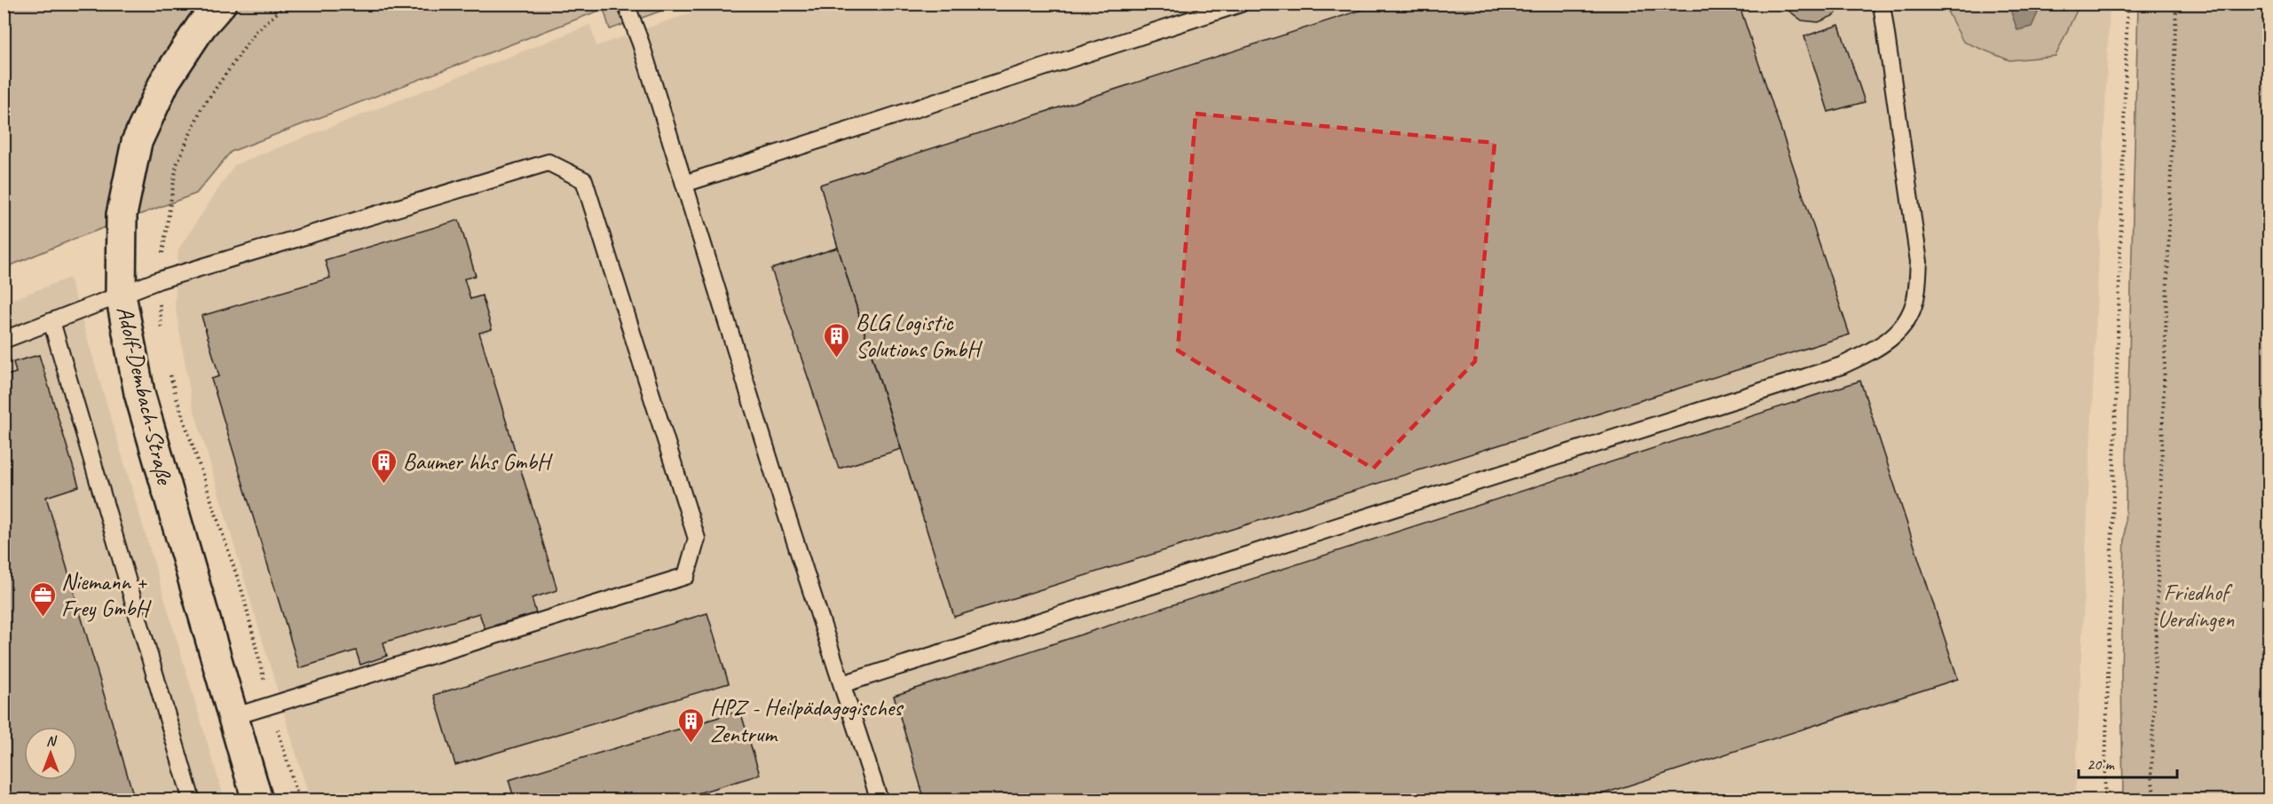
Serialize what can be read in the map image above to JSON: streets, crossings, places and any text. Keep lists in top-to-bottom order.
{
  "streets": {
    "main road": ["Adolf-Dembach-Straße"]
  },
  "parks": ["Friedhof Uerdingen"],
  "places": {
    "building": ["BLG Logistic Solutions GmbH", "Baumer hhs GmbH", "HPZ - Heilpädagogisches Zentrum"],
    "office": ["Niemann + Frey GmbH"]
  },
  "scale_bar": "20 m",
  "north": "top"
}
